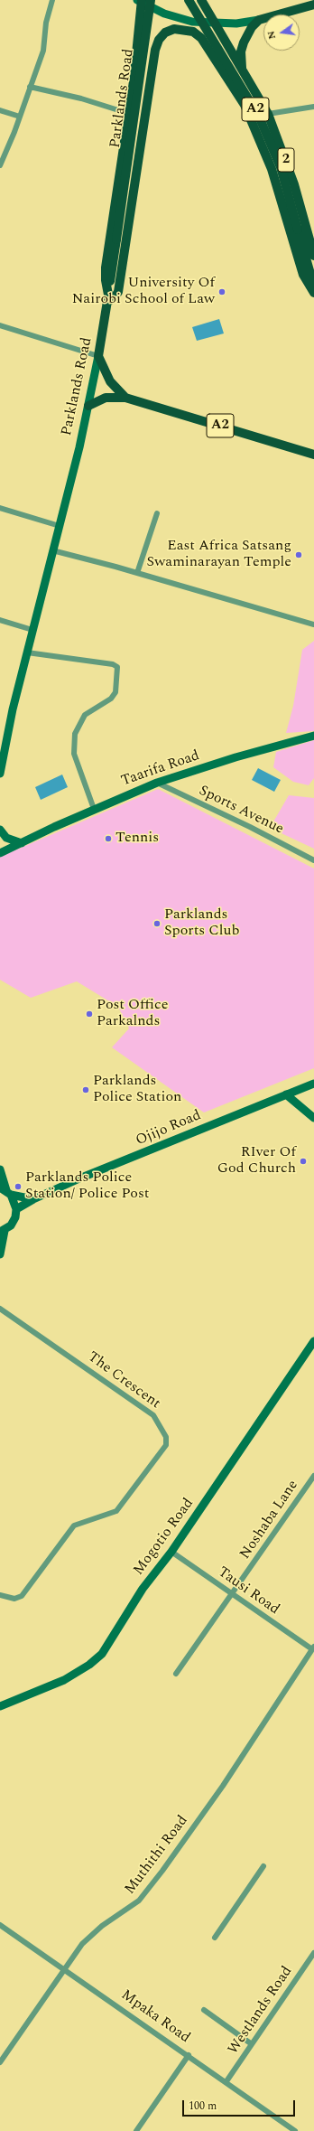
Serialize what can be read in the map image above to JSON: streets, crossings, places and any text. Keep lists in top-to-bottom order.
{
  "streets": {
    "main road": [
      "Parklands Road",
      "A2",
      "2",
      "Taarifa Road",
      "Ojijo Road",
      "Mogotio Road"
    ],
    "street": [
      "Sports Avenue",
      "The Crescent",
      "Noshaba Lane",
      "Tausi Road",
      "Muthithi Road",
      "Westlands Road",
      "Mpaka Road"
    ]
  },
  "crossings": [
    ["Parklands Road", "A2"],
    ["Taarifa Road", "Sports Avenue"],
    ["Noshaba Lane", "Tausi Road"],
    ["Mogotio Road", "Tausi Road"],
    ["Tausi Road", "Muthithi Road"],
    ["Muthithi Road", "Mpaka Road"],
    ["Westlands Road", "Mpaka Road"]
  ],
  "places": [
    "University Of Nairobi School of Law",
    "East Africa Satsang Swaminarayan Temple",
    "Tennis",
    "Parklands Sports Club",
    "Post Office Parkalnds",
    "Parklands Police Station",
    "RIver Of God Church",
    "Parklands Police Station/ Police Post"
  ],
  "scale_bar": "100 m",
  "north": "left"
}
